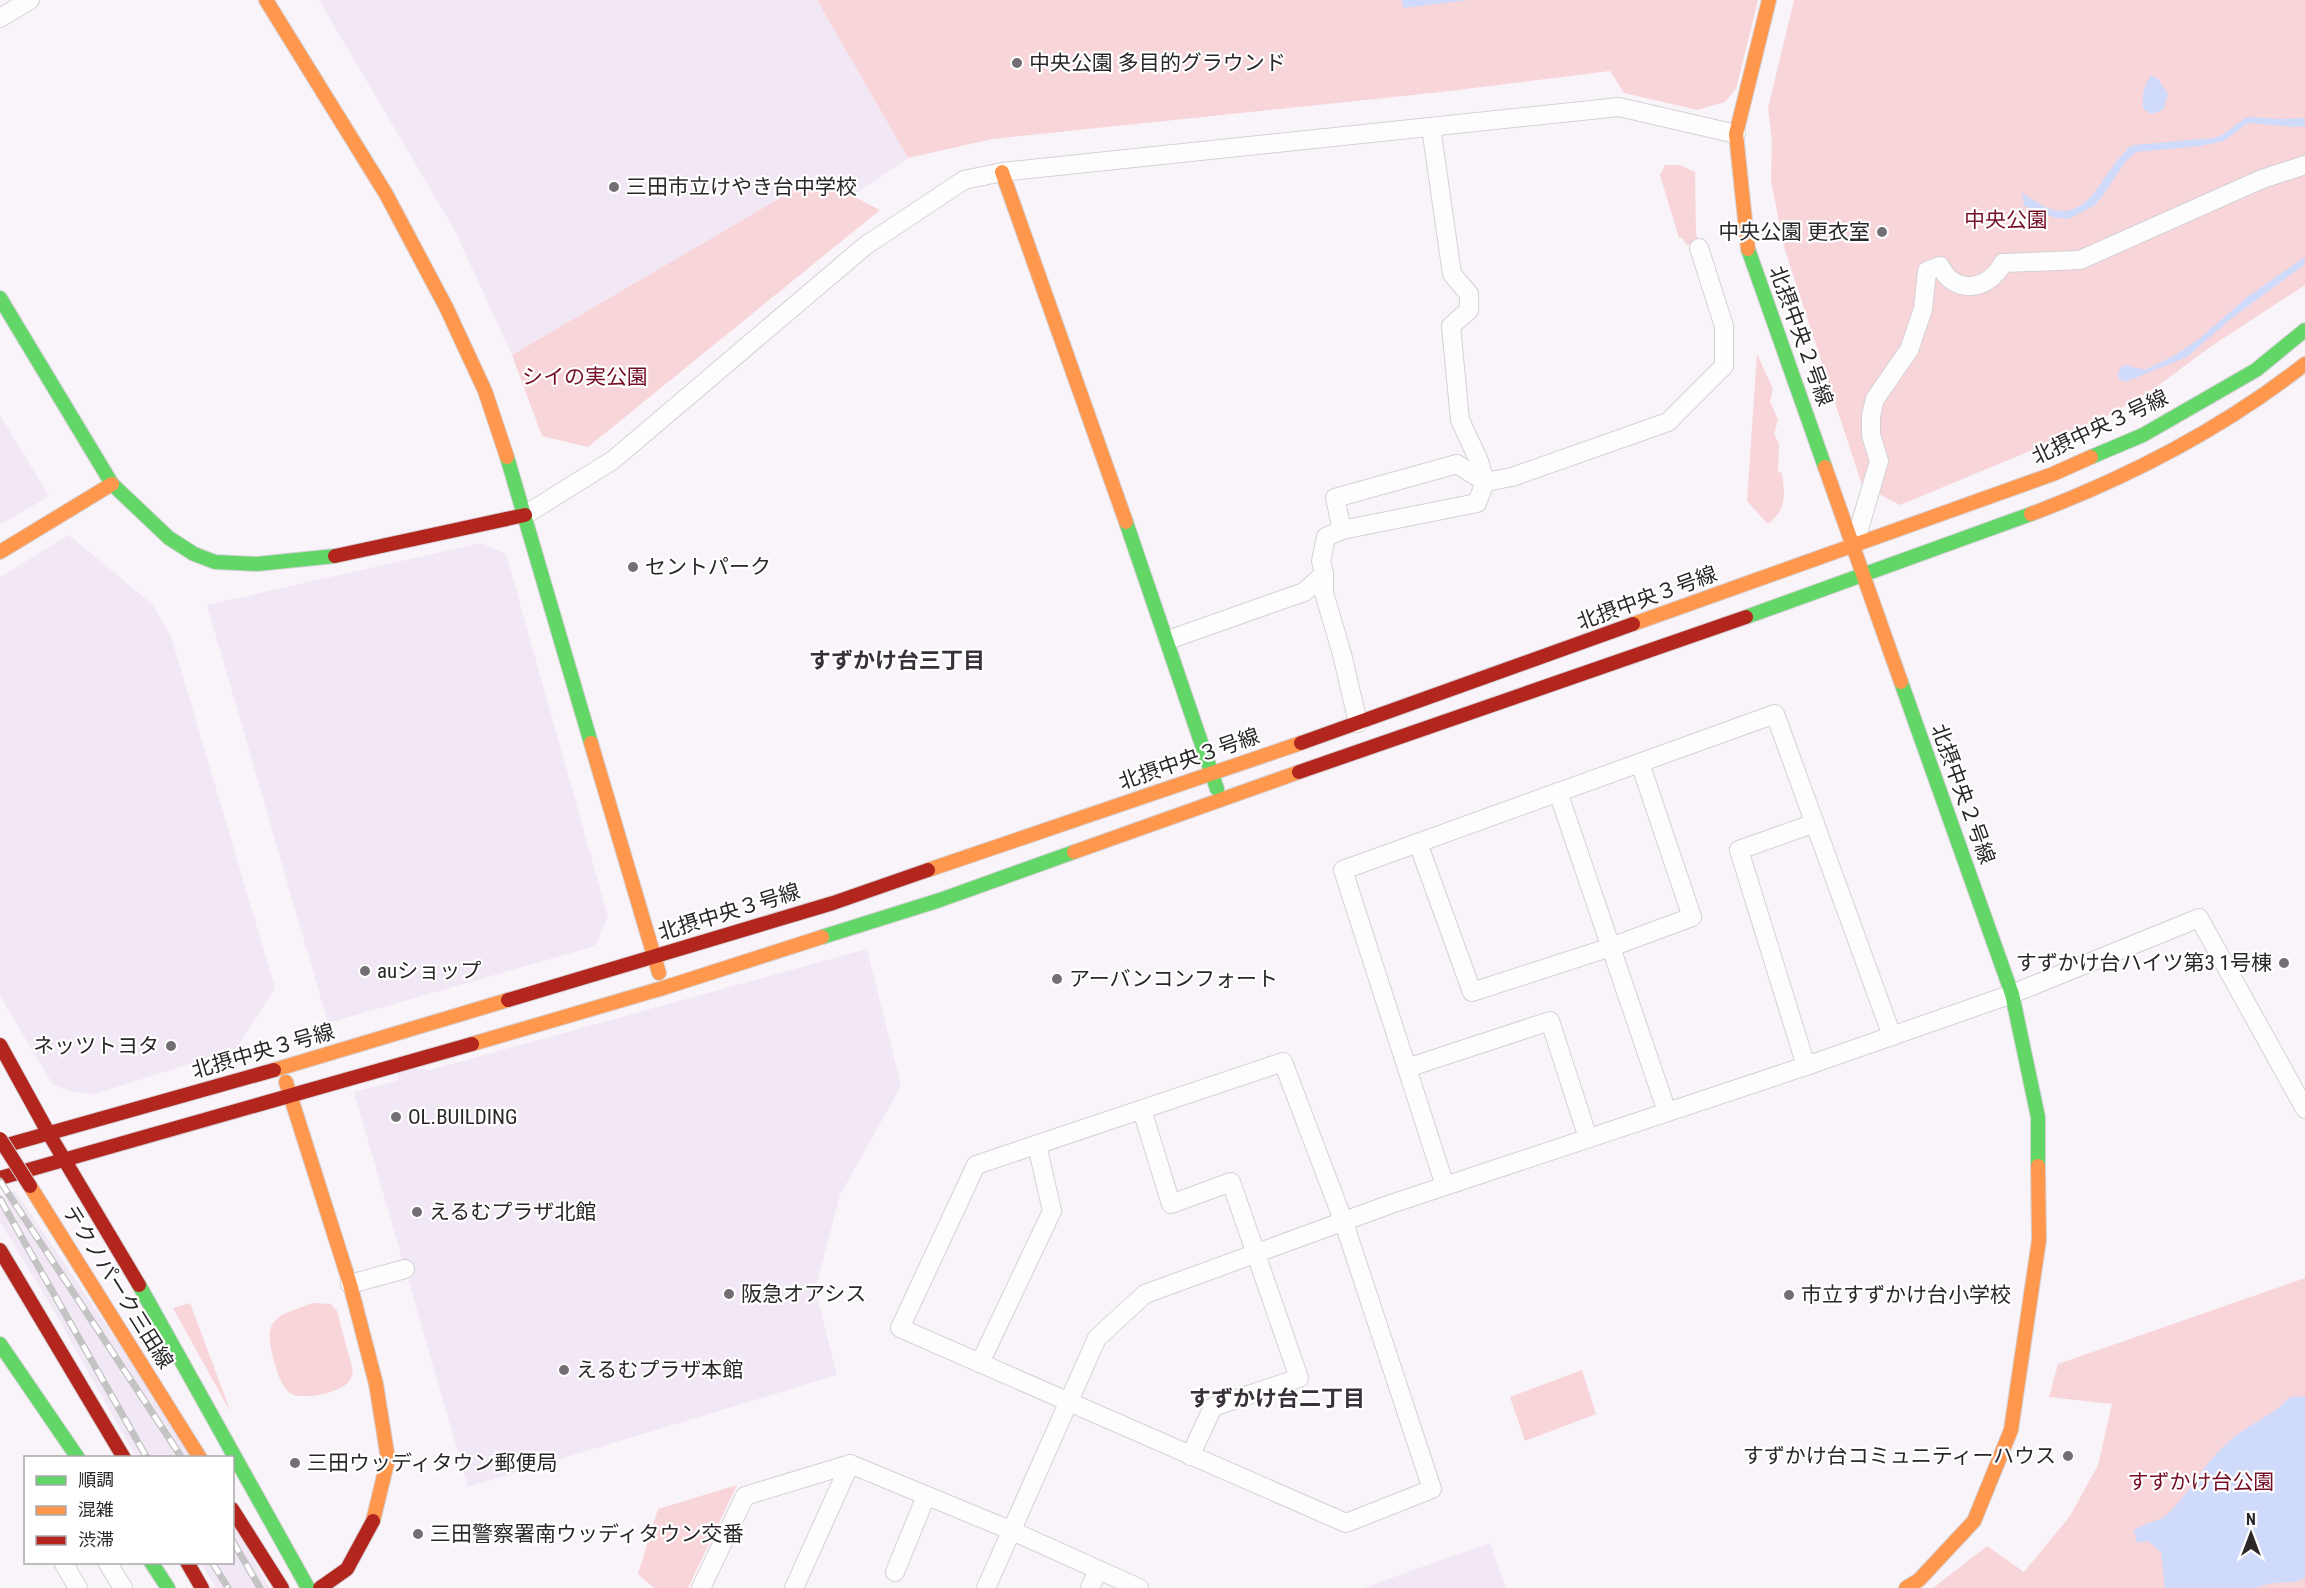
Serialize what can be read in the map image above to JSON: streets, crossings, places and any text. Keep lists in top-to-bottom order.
{
  "streets": {
    "street": ["北摂中央２号線", "北摂中央３号線", "テクノパーク三田線"]
  },
  "crossings": [
    ["北摂中央２号線", "北摂中央３号線"]
  ],
  "districts": ["すずかけ台三丁目", "すずかけ台二丁目"],
  "parks": ["中央公園", "シイの実公園", "すずかけ台公園"],
  "places": [
    "中央公園 多目的グラウンド",
    "三田市立けやき台中学校",
    "中央公園 更衣室",
    "セントパーク",
    "すずかけ台ハイツ第3 1号棟",
    "auショップ",
    "アーバンコンフォート",
    "ネッツトヨタ",
    "OL.BUILDING",
    "えるむプラザ北館",
    "阪急オアシス",
    "市立すずかけ台小学校",
    "えるむプラザ本館",
    "すずかけ台コミュニティーハウス",
    "三田ウッディタウン郵便局",
    "三田警察署南ウッディタウン交番"
  ],
  "legend": ["順調", "混雑", "渋滞"],
  "north": "top"
}
